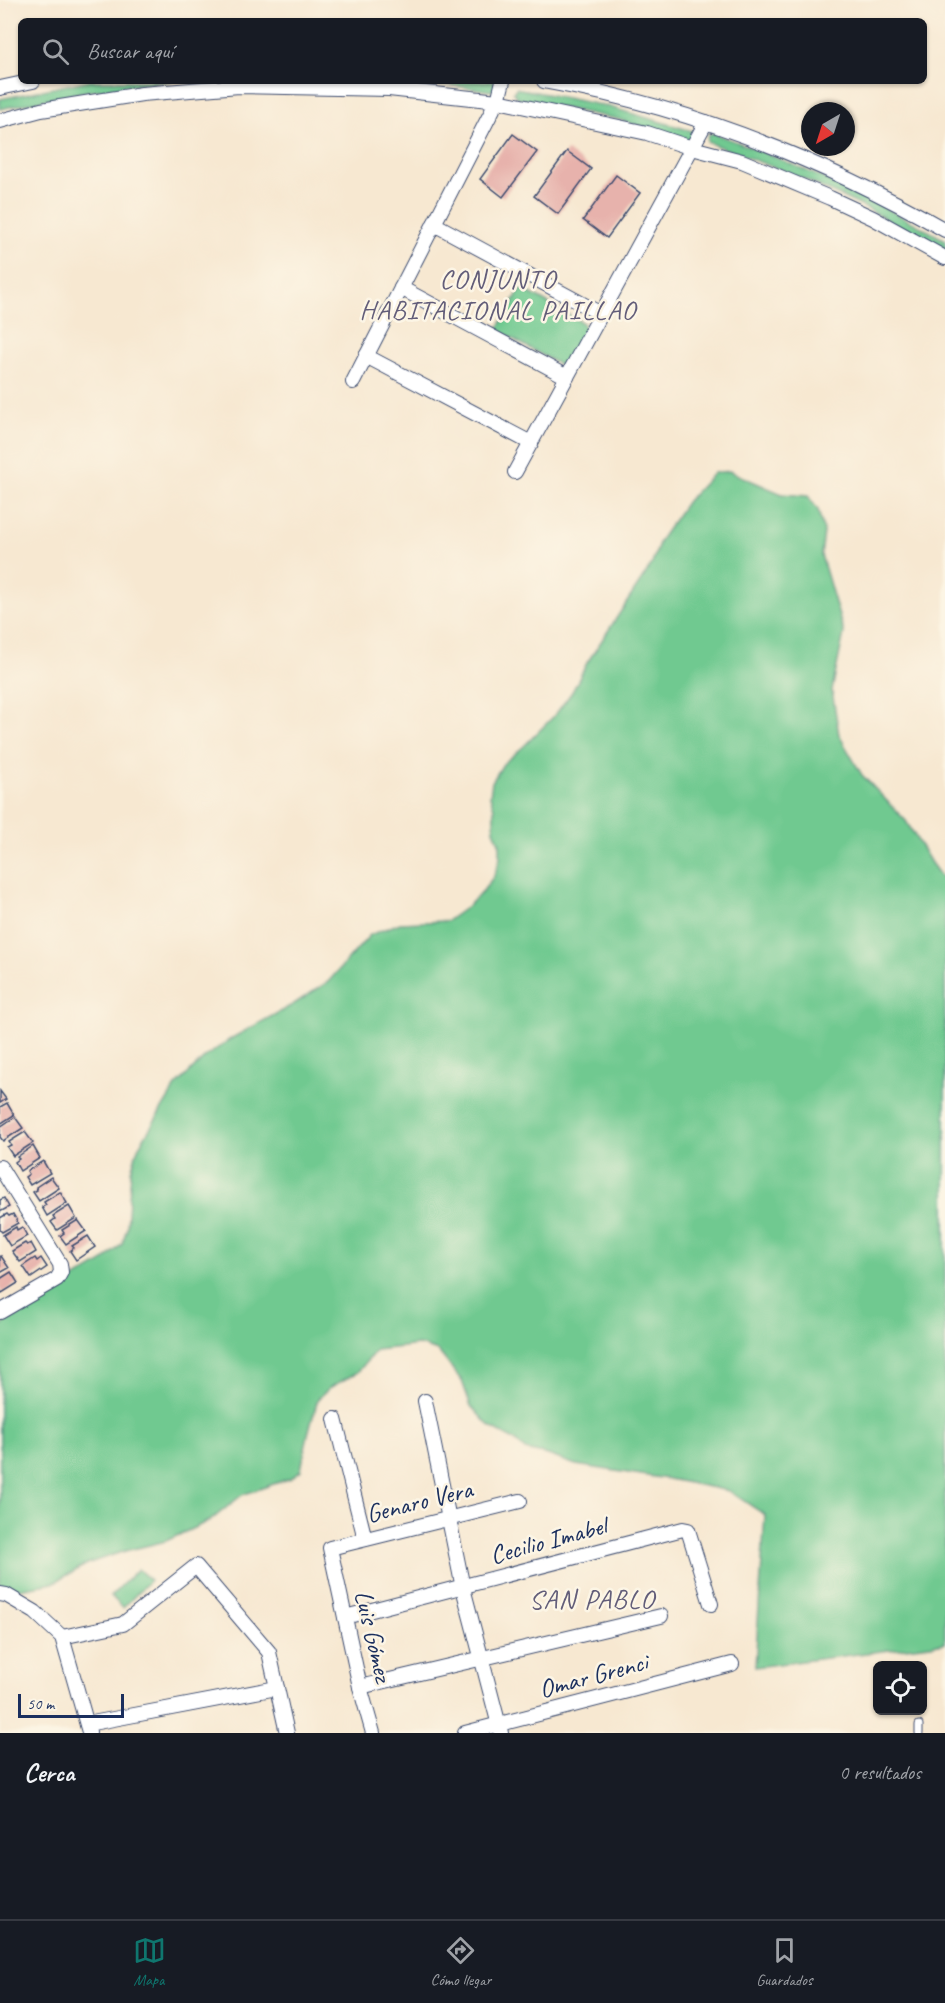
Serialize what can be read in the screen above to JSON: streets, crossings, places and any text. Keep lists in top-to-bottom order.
{
  "streets": {
    "street": [
      "Genaro Vera",
      "Cecilio Imabel",
      "Luis Gómez",
      "Omar Grenci"
    ]
  },
  "crossings": [
    ["Genaro Vera", "Luis Gómez"],
    ["Cecilio Imabel", "Luis Gómez"]
  ],
  "districts": ["CONJUNTO HABITACIONAL PAILLAO", "SAN PABLO"],
  "scale_bar": "50 m",
  "north": "bottom left",
  "page": {
    "search": "Buscar aquí",
    "scale": "50 m",
    "heading": ["Cerca", "0 resultados"],
    "nav": ["Mapa", "Cómo llegar", "Guardados"]
  }
}
